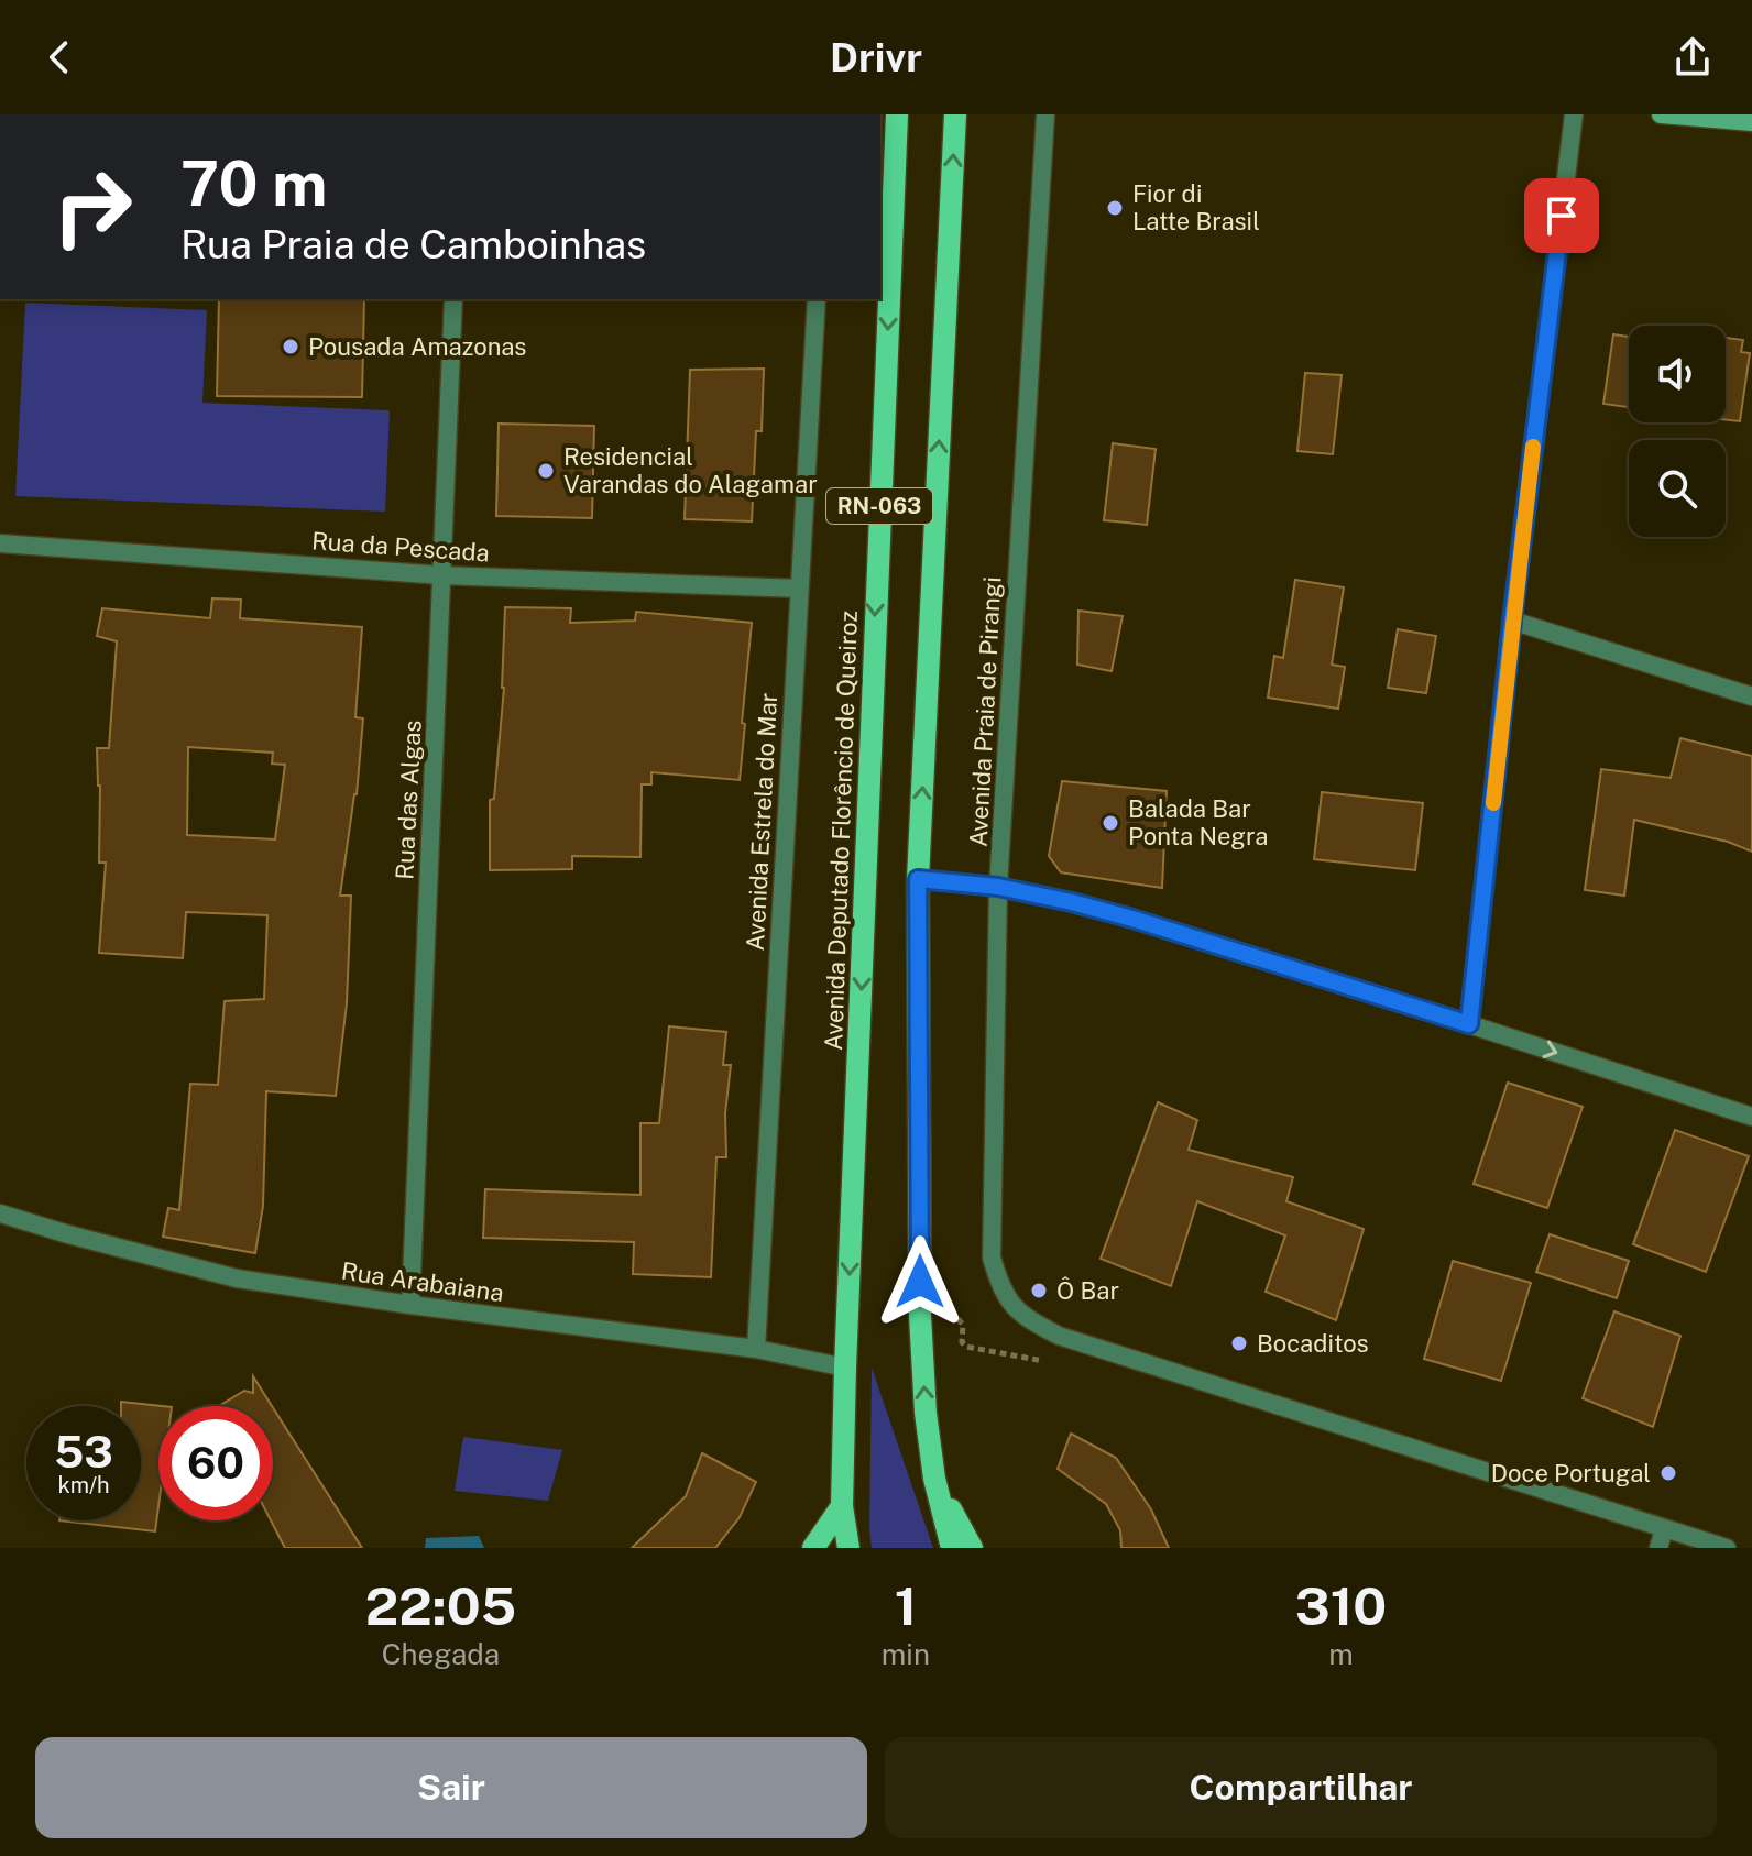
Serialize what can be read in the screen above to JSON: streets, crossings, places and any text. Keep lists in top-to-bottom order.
{
  "streets": {
    "main road": ["RN-063", "Avenida Deputado Florêncio de Queiroz"],
    "street": [
      "Rua da Pescada",
      "Avenida Praia de Pirangi",
      "Rua das Algas",
      "Avenida Estrela do Mar",
      "Rua Arabaiana"
    ]
  },
  "crossings": [
    ["Rua da Pescada", "Rua das Algas"],
    ["Rua da Pescada", "Avenida Estrela do Mar"],
    ["Rua das Algas", "Rua Arabaiana"],
    ["Avenida Estrela do Mar", "Rua Arabaiana"],
    ["Avenida Deputado Florêncio de Queiroz", "Rua Arabaiana"]
  ],
  "places": [
    "Fior di Latte Brasil",
    "Pousada Amazonas",
    "Residencial Varandas do Alagamar",
    "Balada Bar Ponta Negra",
    "Ô Bar",
    "Bocaditos",
    "Doce Portugal"
  ],
  "page": {
    "header": "Drivr",
    "turn": ["70 m", "Rua Praia de Camboinhas"],
    "speed": "53 km/h",
    "limit": "60",
    "eta": [
      "22:05",
      "Chegada",
      "1",
      "min",
      "310",
      "m"
    ],
    "buttons": ["Sair", "Compartilhar"]
  }
}
